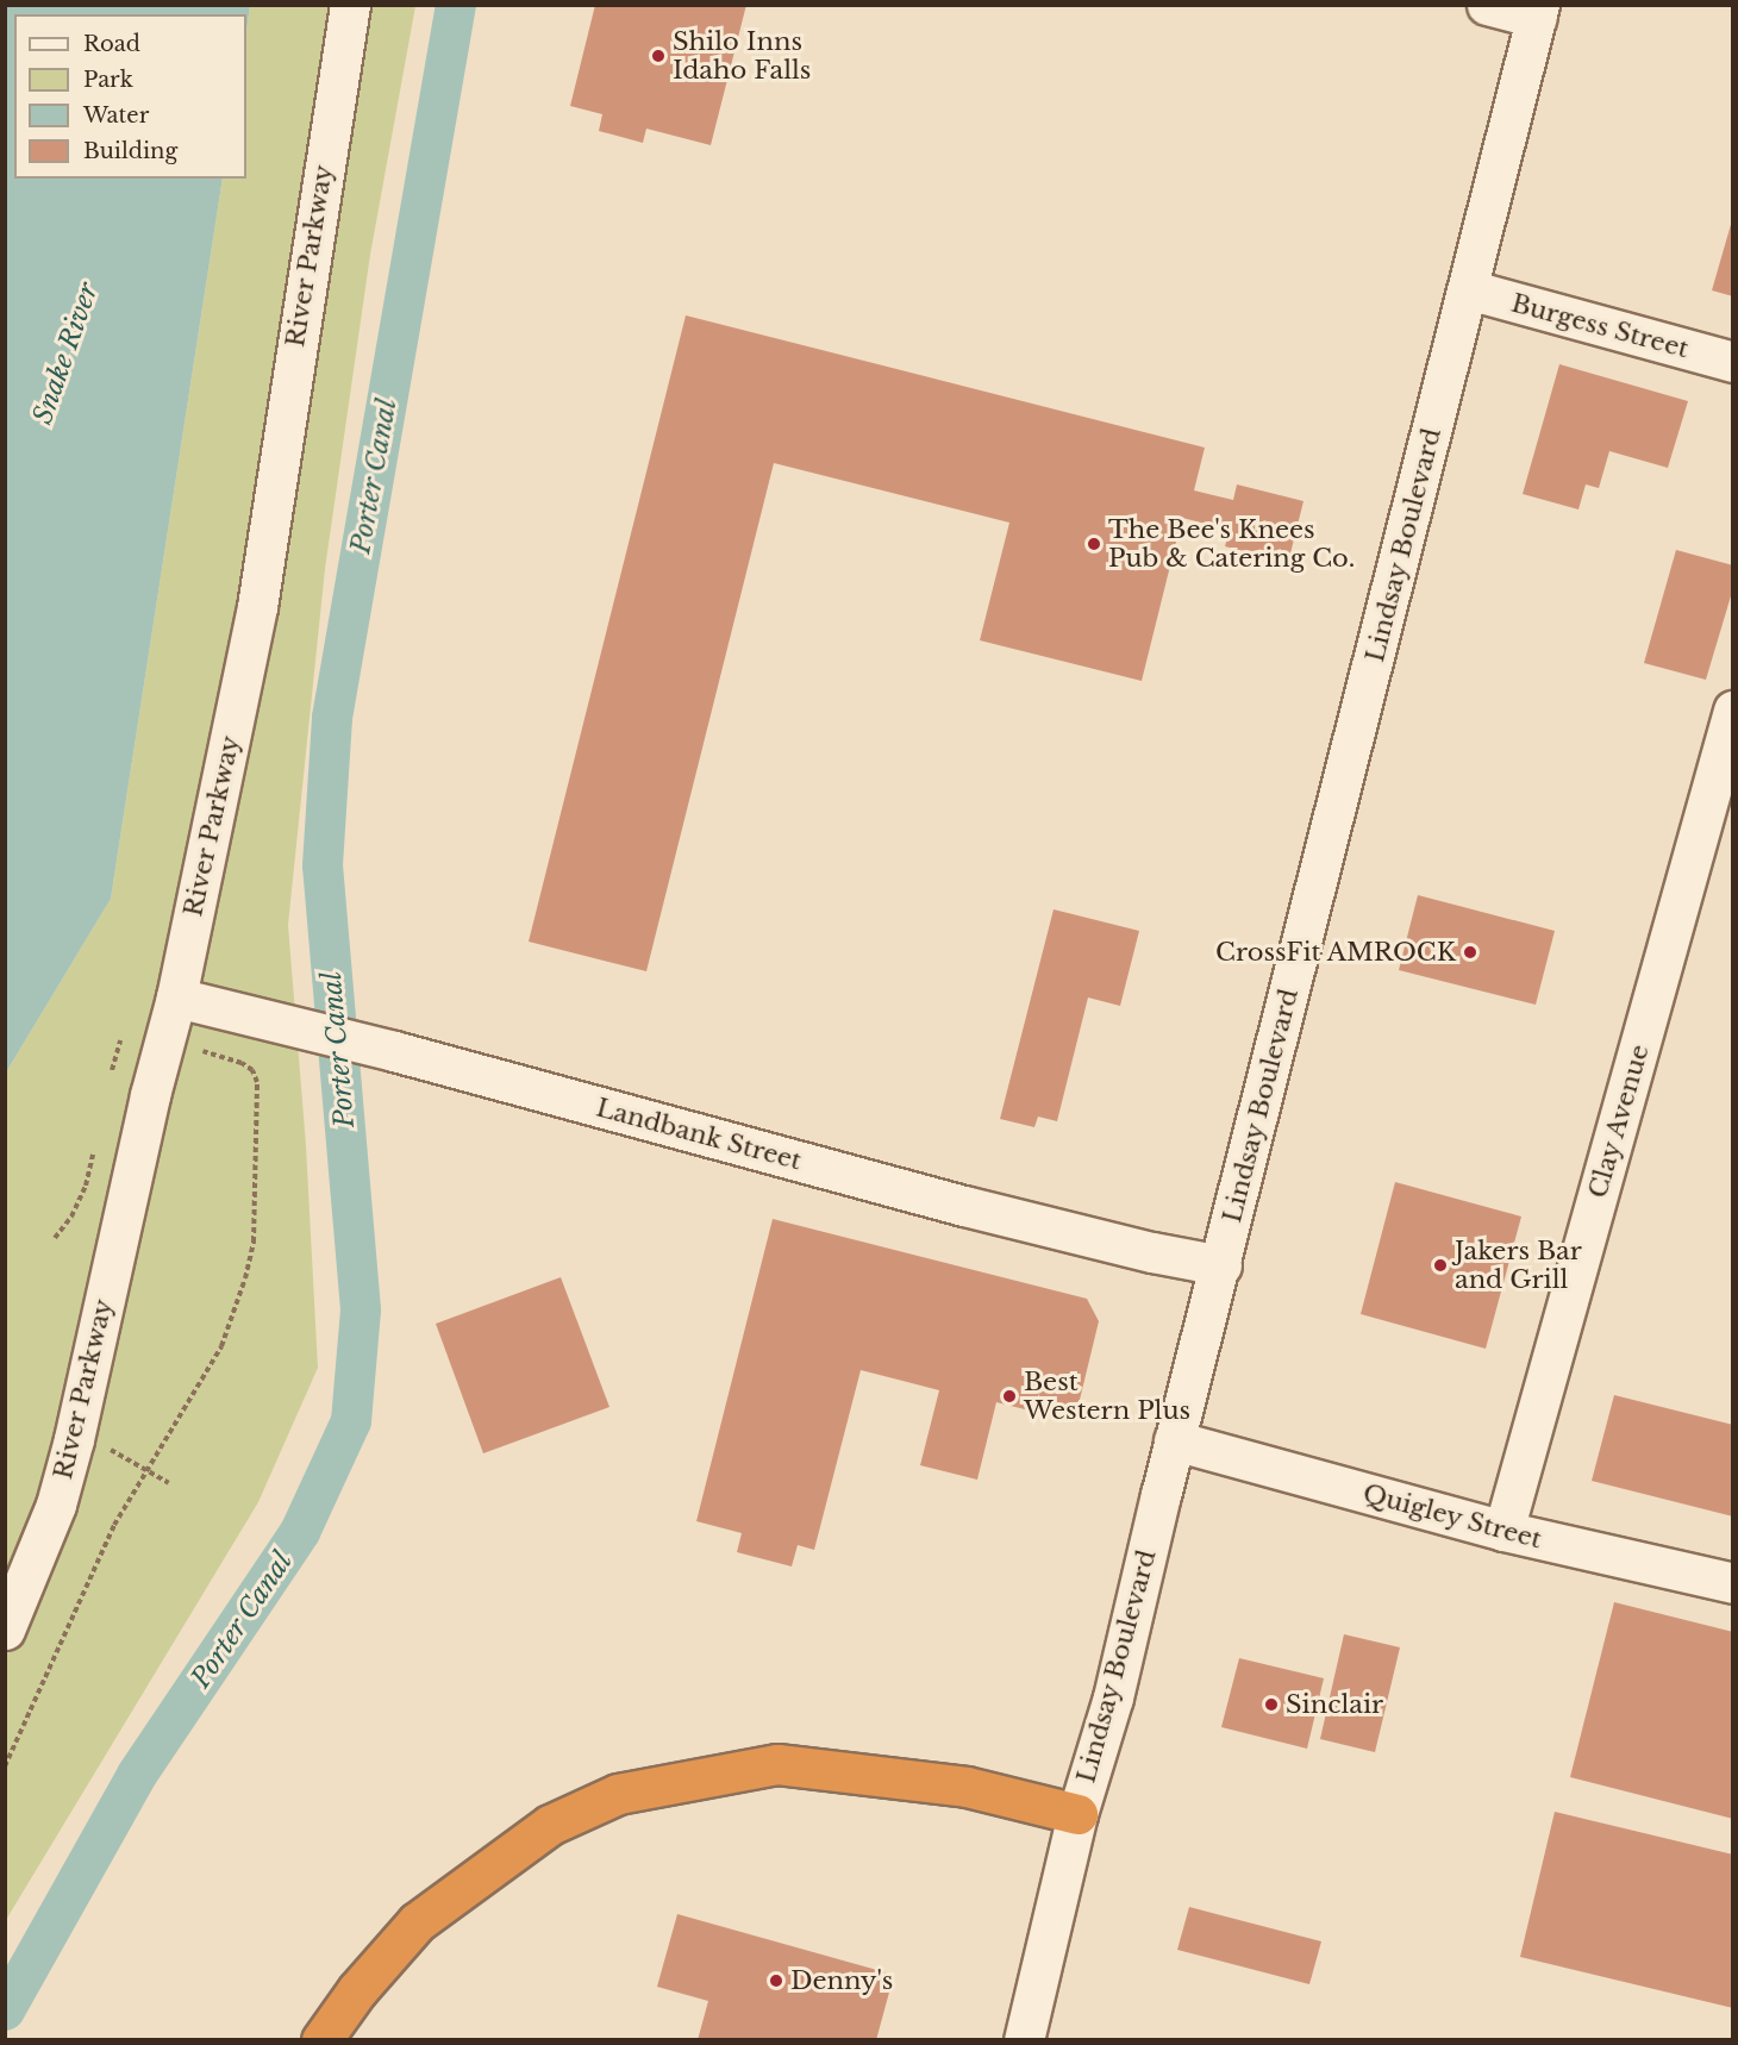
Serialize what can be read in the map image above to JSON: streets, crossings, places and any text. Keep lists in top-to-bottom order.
{
  "streets": {
    "street": [
      "River Parkway",
      "Burgess Street",
      "Lindsay Boulevard",
      "Clay Avenue",
      "Landbank Street",
      "Quigley Street"
    ]
  },
  "crossings": [
    ["River Parkway", "Landbank Street"],
    ["Burgess Street", "Lindsay Boulevard"],
    ["Lindsay Boulevard", "Landbank Street"],
    ["Lindsay Boulevard", "Quigley Street"],
    ["Clay Avenue", "Quigley Street"]
  ],
  "water": ["Snake River", "Porter Canal"],
  "places": [
    "Shilo Inns Idaho Falls",
    "The Bee's Knees Pub & Catering Co.",
    "CrossFit AMROCK",
    "Jakers Bar and Grill",
    "Best Western Plus",
    "Sinclair",
    "Denny's"
  ],
  "legend": [
    "Road",
    "Park",
    "Water",
    "Building"
  ]
}
